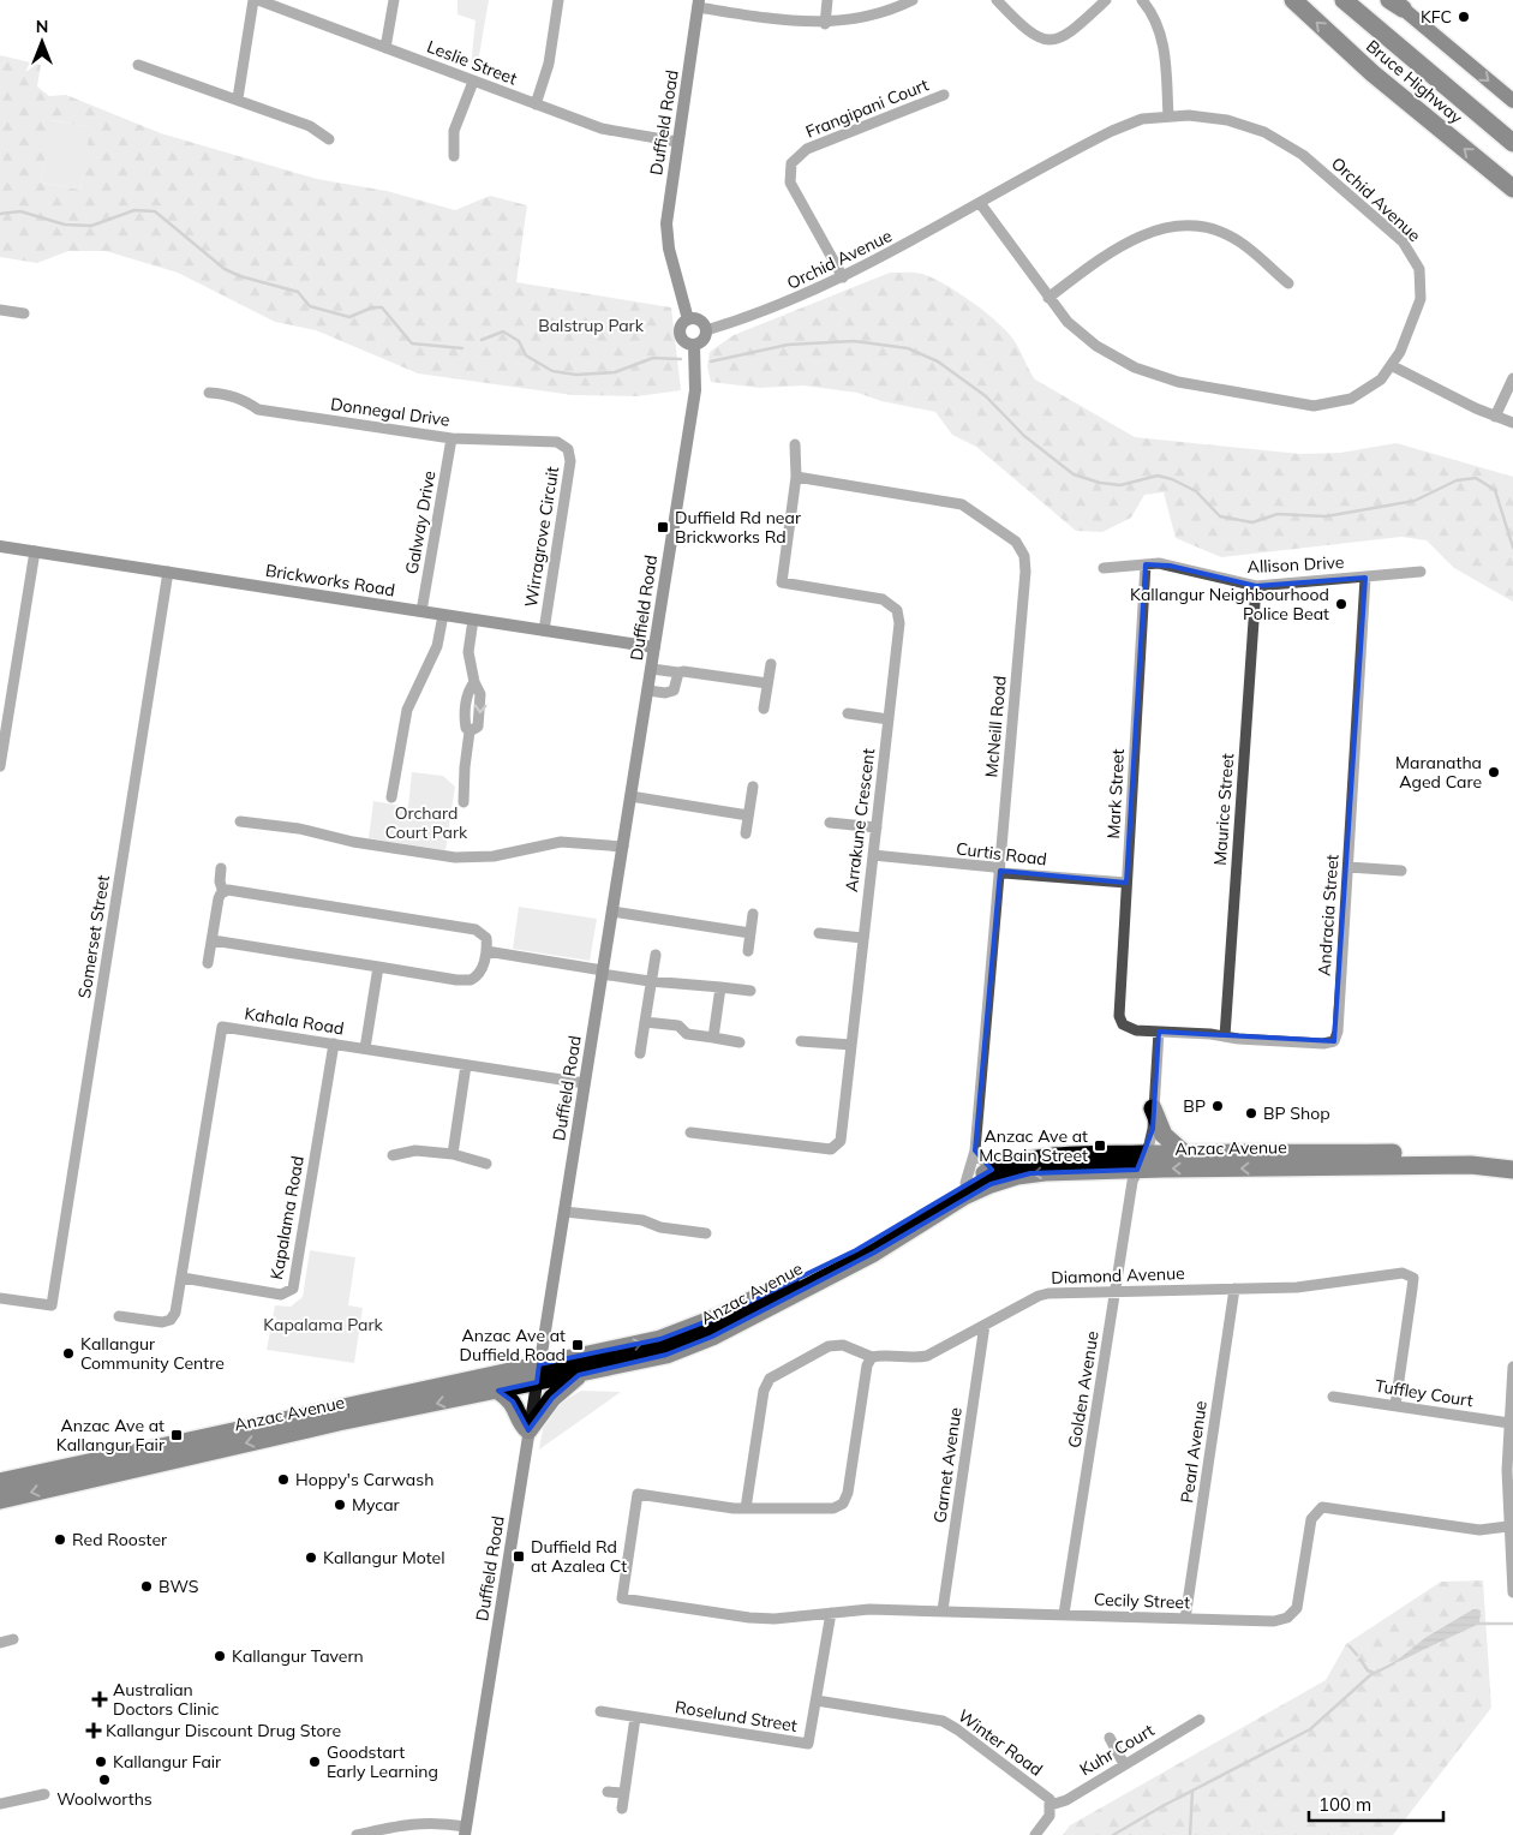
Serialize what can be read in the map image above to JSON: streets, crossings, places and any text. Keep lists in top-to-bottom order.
{
  "streets": {
    "highway": ["Bruce Highway", "Anzac Avenue"],
    "street": [
      "Leslie Street",
      "Frangipani Court",
      "Duffield Road",
      "Orchid Avenue",
      "Donnegal Drive",
      "Galway Drive",
      "Wirragrove Circuit",
      "Allison Drive",
      "Brickworks Road",
      "McNeill Road",
      "Mark Street",
      "Maurice Street",
      "Arrakune Crescent",
      "Curtis Road",
      "Andracia Street",
      "Somerset Street",
      "Kahala Road",
      "Kapalama Road",
      "Diamond Avenue",
      "Golden Avenue",
      "Tuffley Court",
      "Pearl Avenue",
      "Garnet Avenue",
      "Cecily Street",
      "Roselund Street",
      "Winter Road",
      "Kuhr Court"
    ]
  },
  "crossings": [
    ["Leslie Street", "Duffield Road"],
    ["Frangipani Court", "Orchid Avenue"],
    ["Duffield Road", "Orchid Avenue"],
    ["Duffield Road", "Brickworks Road"],
    ["Duffield Road", "Kahala Road"],
    ["Duffield Road", "Anzac Avenue"],
    ["Donnegal Drive", "Galway Drive"],
    ["Donnegal Drive", "Wirragrove Circuit"],
    ["Galway Drive", "Brickworks Road"],
    ["Wirragrove Circuit", "Brickworks Road"],
    ["Allison Drive", "Mark Street"],
    ["Allison Drive", "Maurice Street"],
    ["Allison Drive", "Andracia Street"],
    ["Brickworks Road", "Somerset Street"],
    ["McNeill Road", "Arrakune Crescent"],
    ["McNeill Road", "Curtis Road"],
    ["McNeill Road", "Anzac Avenue"],
    ["Mark Street", "Curtis Road"],
    ["Mark Street", "Andracia Street"],
    ["Maurice Street", "Andracia Street"],
    ["Arrakune Crescent", "Curtis Road"],
    ["Andracia Street", "Golden Avenue"],
    ["Kahala Road", "Kapalama Road"],
    ["Anzac Avenue", "Golden Avenue"],
    ["Diamond Avenue", "Golden Avenue"],
    ["Diamond Avenue", "Tuffley Court"],
    ["Diamond Avenue", "Pearl Avenue"],
    ["Diamond Avenue", "Garnet Avenue"],
    ["Golden Avenue", "Cecily Street"],
    ["Pearl Avenue", "Cecily Street"],
    ["Garnet Avenue", "Cecily Street"],
    ["Cecily Street", "Roselund Street"],
    ["Roselund Street", "Winter Road"],
    ["Winter Road", "Kuhr Court"]
  ],
  "parks": ["Balstrup Park", "Orchard Court Park", "Kapalama Park"],
  "places": {
    "other": [
      "KFC",
      "Kallangur Neighbourhood Police Beat",
      "Maranatha Aged Care",
      "BP",
      "BP Shop",
      "Kallangur Community Centre",
      "Hoppy's Carwash",
      "Mycar",
      "Red Rooster",
      "Kallangur Motel",
      "BWS",
      "Kallangur Tavern",
      "Kallangur Fair",
      "Goodstart Early Learning",
      "Woolworths"
    ],
    "transit": [
      "Duffield Rd near Brickworks Rd",
      "Anzac Ave at McBain Street",
      "Anzac Ave at Duffield Road",
      "Anzac Ave at Kallangur Fair",
      "Duffield Rd at Azalea Ct"
    ],
    "health": ["Australian Doctors Clinic", "Kallangur Discount Drug Store"]
  },
  "scale_bar": "100 m",
  "north": "top"
}
